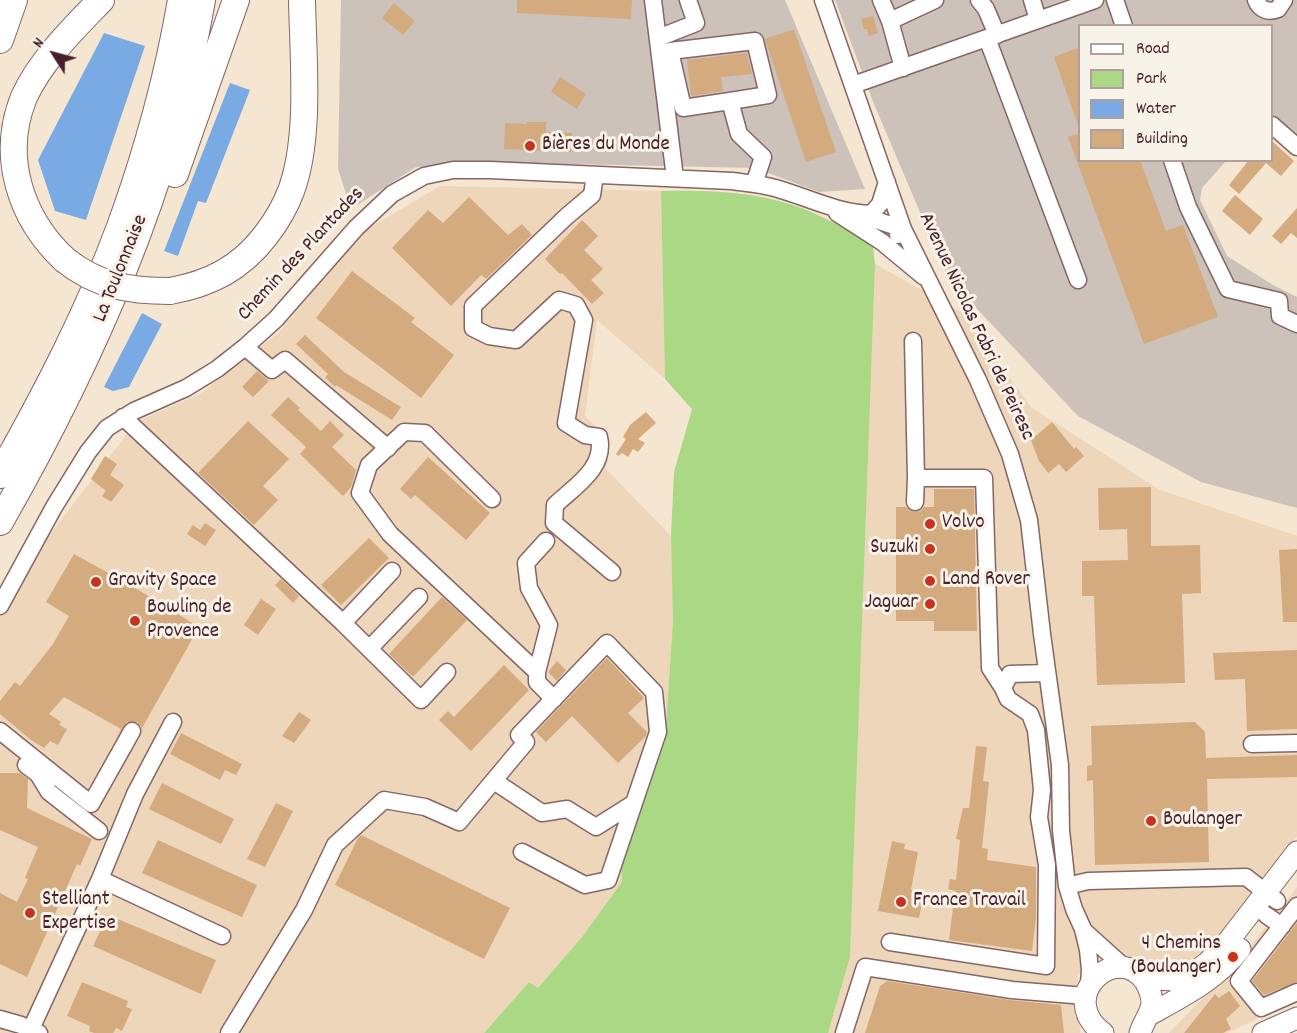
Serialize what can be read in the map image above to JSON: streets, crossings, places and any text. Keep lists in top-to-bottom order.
{
  "streets": {
    "highway": ["La Toulonnaise"],
    "street": ["Chemin des Plantades", "Avenue Nicolas Fabri de Peiresc"]
  },
  "places": [
    "Bières du Monde",
    "Volvo",
    "Suzuki",
    "Land Rover",
    "Gravity Space",
    "Jaguar",
    "Bowling de Provence",
    "Boulanger",
    "France Travail",
    "Stelliant Expertise",
    "4 Chemins (Boulanger)"
  ],
  "legend": [
    "Road",
    "Park",
    "Water",
    "Building"
  ],
  "north": "top left"
}
